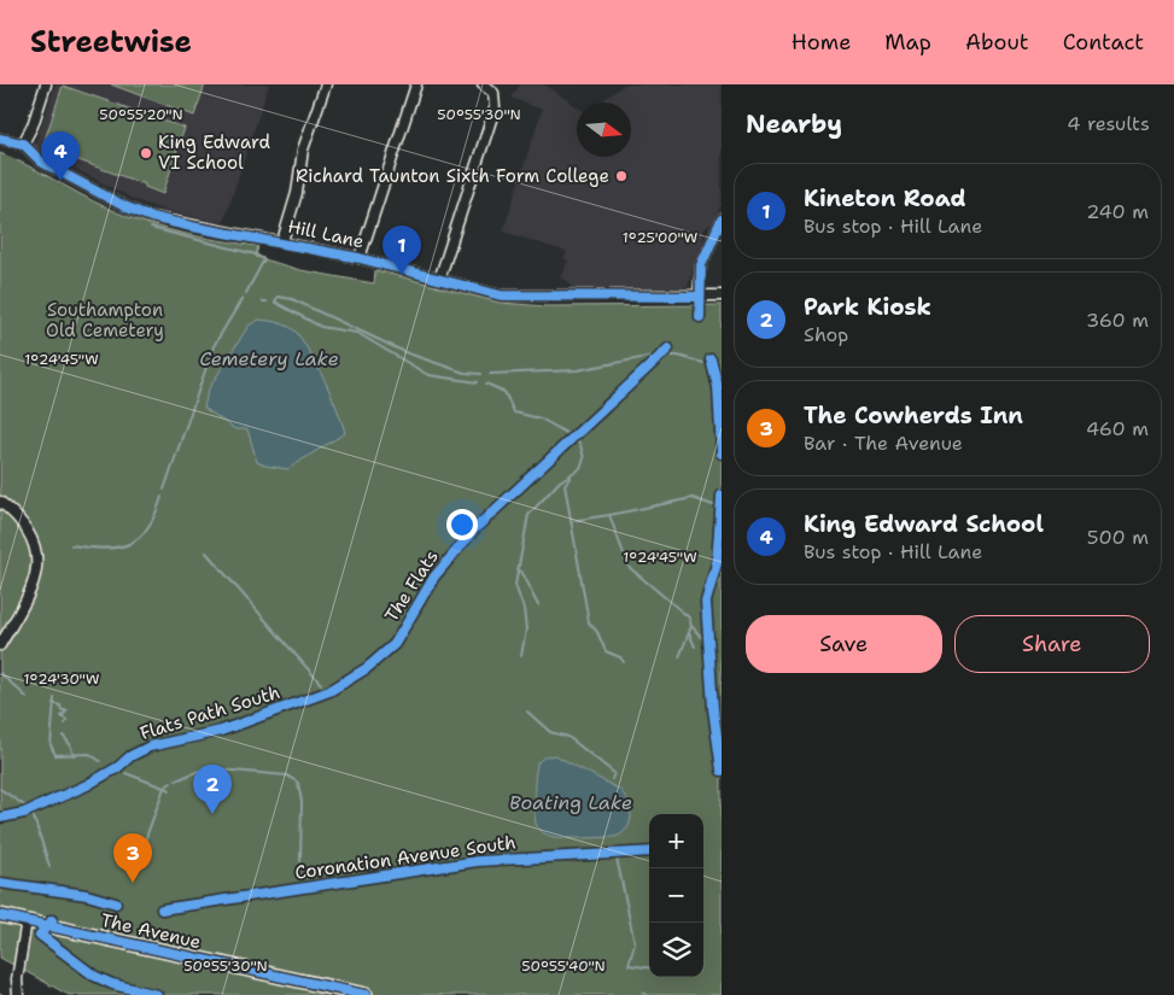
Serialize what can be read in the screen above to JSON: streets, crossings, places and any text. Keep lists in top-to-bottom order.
{
  "streets": {
    "main road": ["The Avenue"],
    "street": ["Hill Lane"],
    "cycle path": ["The Flats", "Coronation Avenue South"]
  },
  "water": ["Cemetery Lake", "Boating Lake"],
  "parks": ["Southampton Old Cemetery"],
  "places": ["King Edward VI School", "Richard Taunton Sixth Form College"],
  "north": "right",
  "page": {
    "header": "Streetwise",
    "nav": [
      "Home",
      "Map",
      "About",
      "Contact"
    ],
    "heading": ["Nearby", "4 results"],
    "pins": [
      "4",
      "1",
      "2",
      "3"
    ],
    "list": [
      {
        "mark": "1",
        "name": "Kineton Road",
        "note": "Bus stop · Hill Lane",
        "value": "240 m"
      },
      {
        "mark": "2",
        "name": "Park Kiosk",
        "note": "Shop",
        "value": "360 m"
      },
      {
        "mark": "3",
        "name": "The Cowherds Inn",
        "note": "Bar · The Avenue",
        "value": "460 m"
      },
      {
        "mark": "4",
        "name": "King Edward School",
        "note": "Bus stop · Hill Lane",
        "value": "500 m"
      }
    ],
    "buttons": ["Save", "Share"],
    "map_buttons": ["+", "−"]
  },
  "coordinates": [
    "50°55'20\"N",
    "50°55'30\"N",
    "1°25'00\"W",
    "1°24'45\"W",
    "1°24'30\"W",
    "50°55'40\"N"
  ]
}
